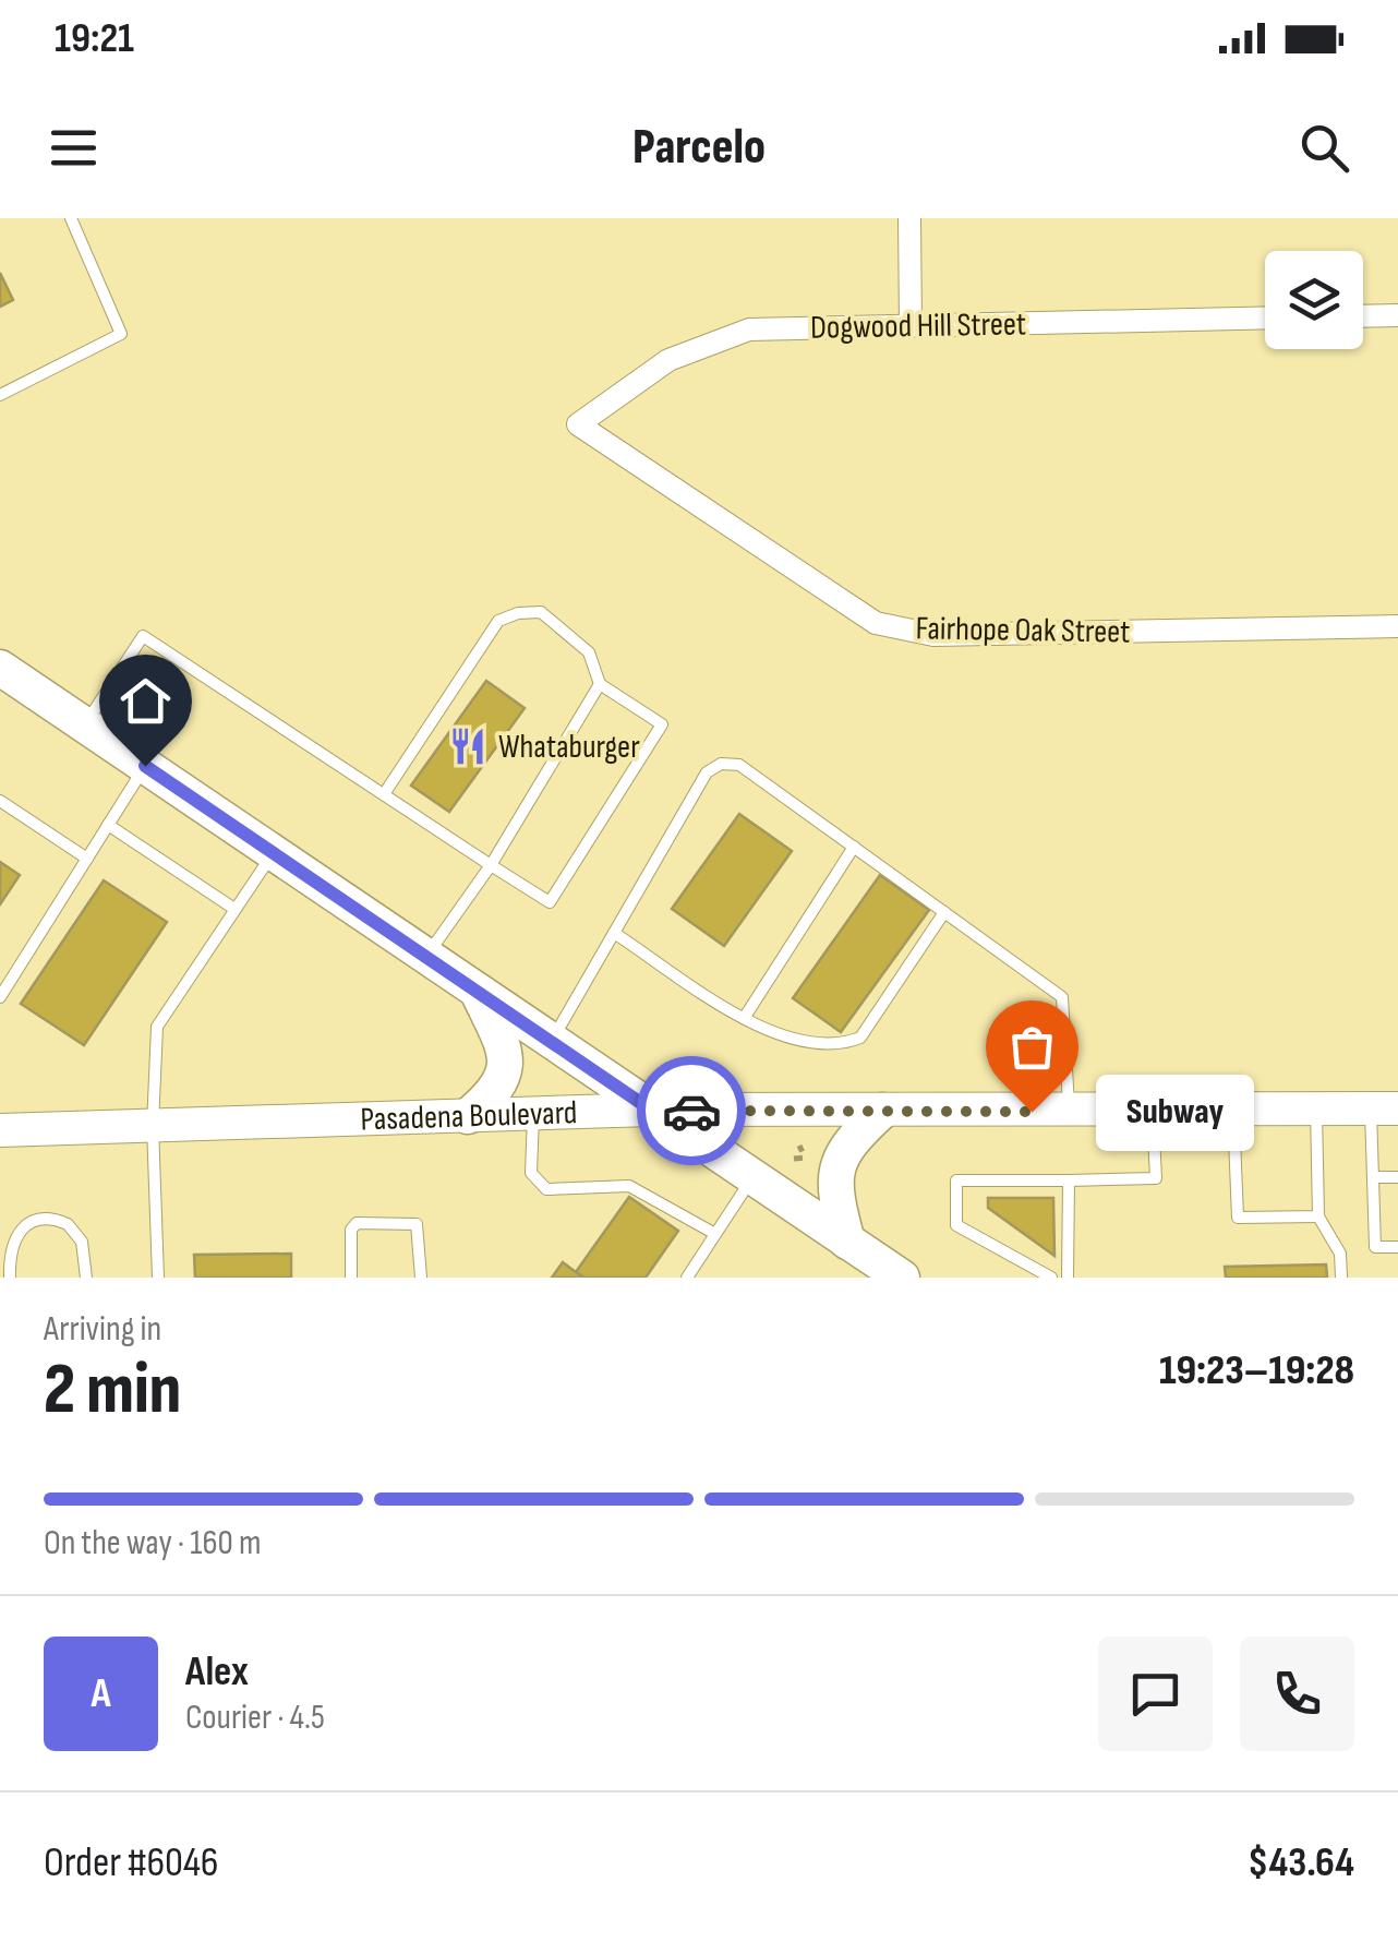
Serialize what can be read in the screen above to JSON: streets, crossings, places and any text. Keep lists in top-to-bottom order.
{
  "streets": {
    "main road": ["Pasadena Boulevard"],
    "street": ["Dogwood Hill Street", "Fairhope Oak Street"]
  },
  "crossings": [
    ["Dogwood Hill Street", "Fairhope Oak Street"]
  ],
  "places": {
    "restaurant": ["Whataburger"],
    "other": ["Subway"]
  },
  "page": {
    "status": "19:21",
    "header": "Parcelo",
    "bubble": "Subway",
    "heading": ["2 min", "Arriving in", "19:23–19:28"],
    "panel": [
      "Alex",
      "Courier · 4.5",
      "Order #6046",
      "$43.64"
    ],
    "bar": "On the way · 160 m",
    "round": "A"
  }
}
